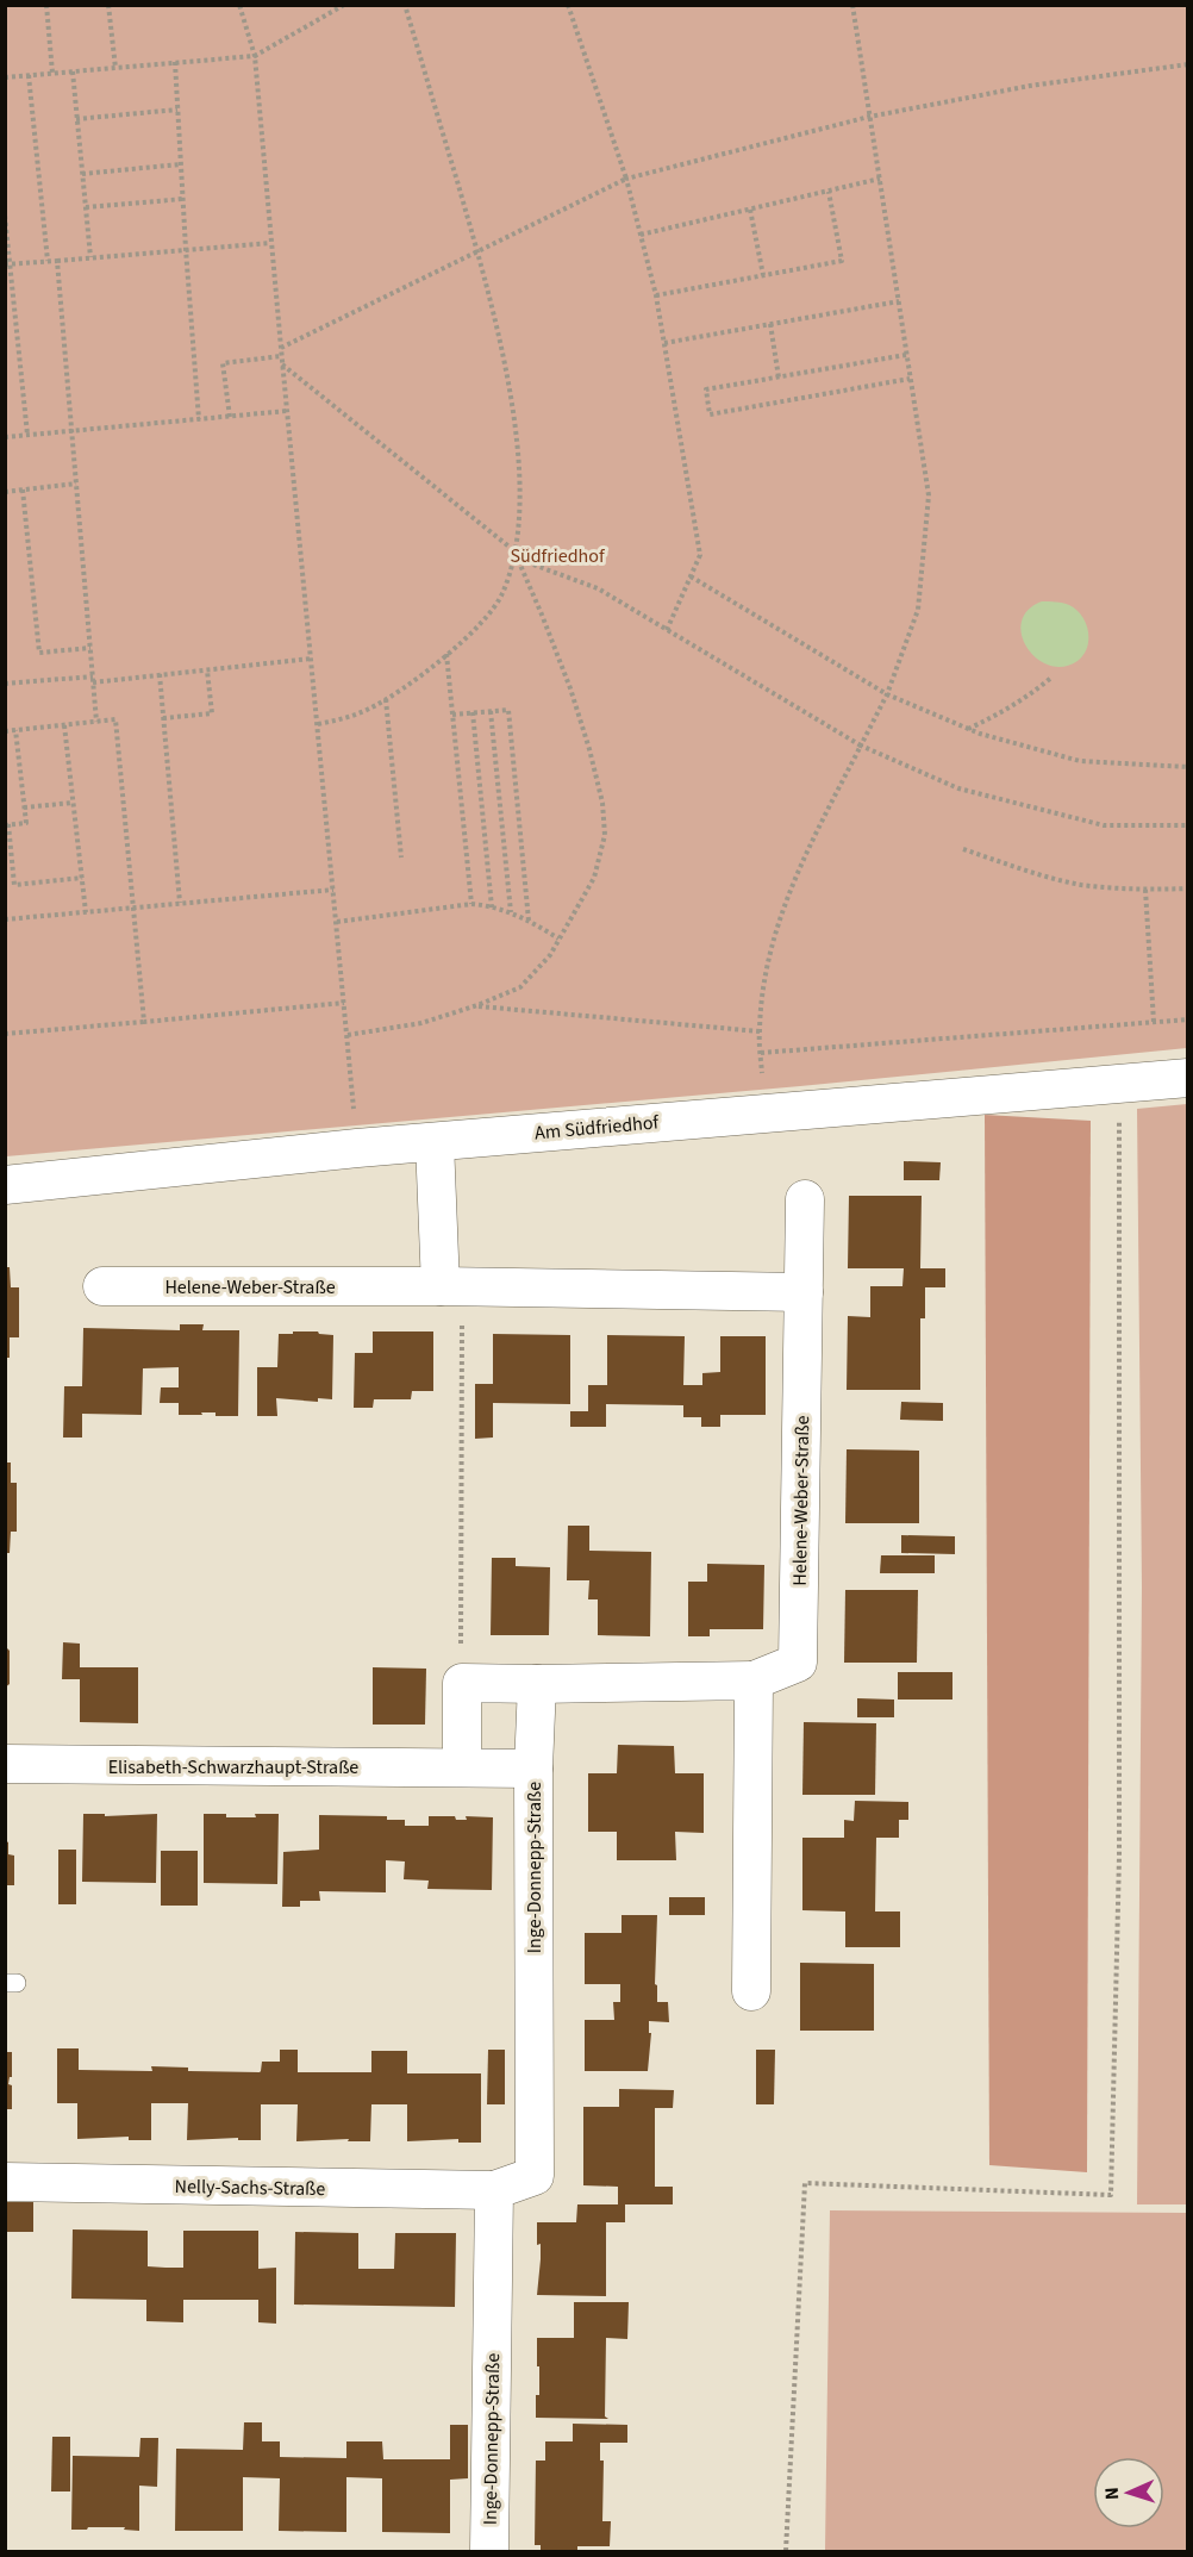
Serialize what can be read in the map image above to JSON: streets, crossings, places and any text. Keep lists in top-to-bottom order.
{
  "streets": {
    "street": [
      "Am Südfriedhof",
      "Helene-Weber-Straße",
      "Elisabeth-Schwarzhaupt-Straße",
      "Inge-Donnepp-Straße",
      "Nelly-Sachs-Straße"
    ]
  },
  "crossings": [
    ["Elisabeth-Schwarzhaupt-Straße", "Inge-Donnepp-Straße"],
    ["Inge-Donnepp-Straße", "Nelly-Sachs-Straße"]
  ],
  "parks": ["Südfriedhof"],
  "north": "left"
}
